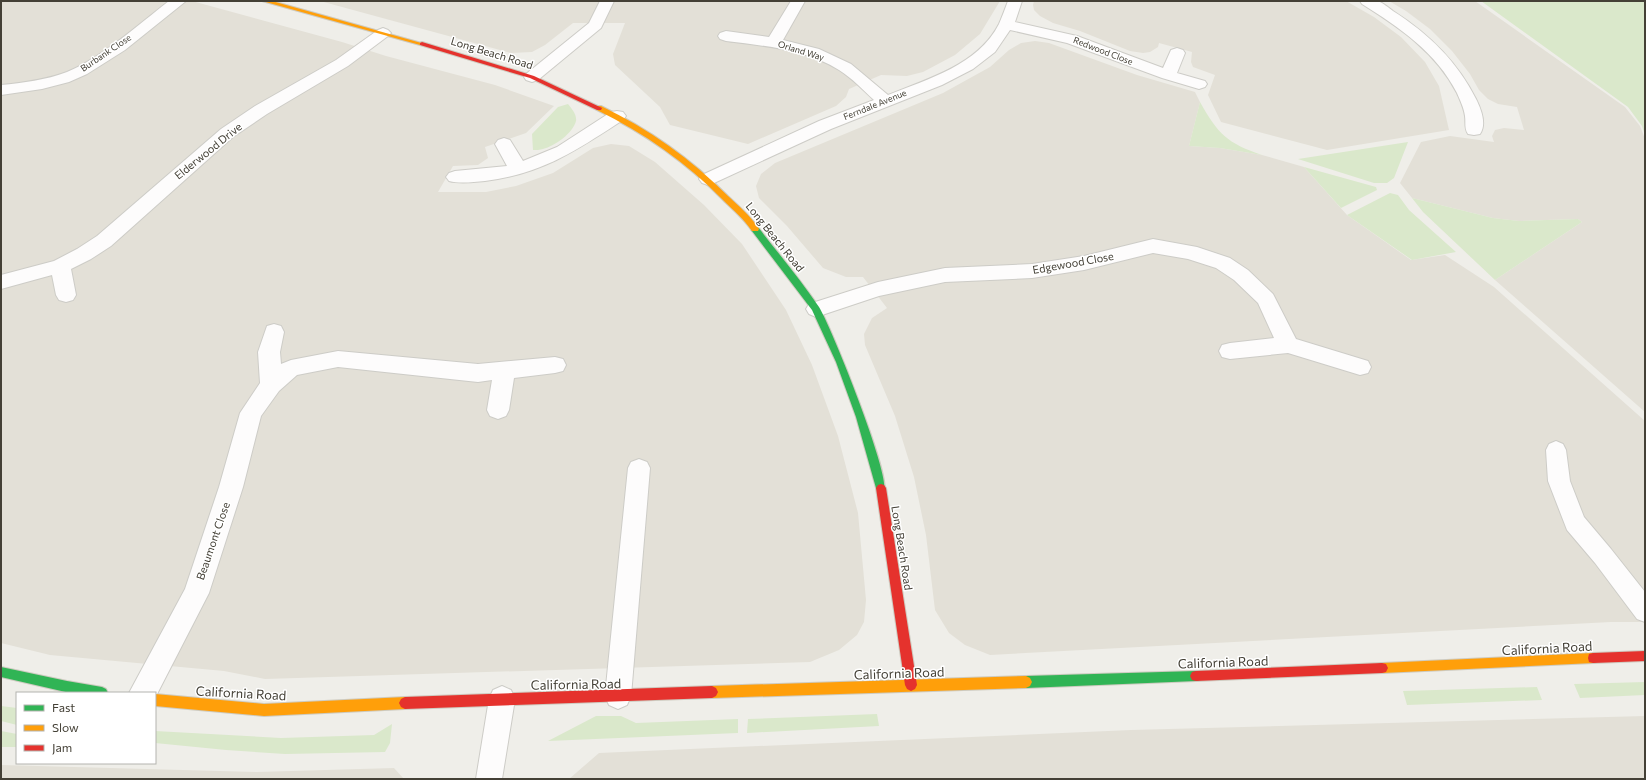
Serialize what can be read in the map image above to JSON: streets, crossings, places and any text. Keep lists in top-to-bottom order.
{
  "streets": {
    "street": [
      "Orland Way",
      "Redwood Close",
      "Burbank Close",
      "Long Beach Road",
      "Ferndale Avenue",
      "Elderwood Drive",
      "Edgewood Close",
      "Beaumont Close",
      "California Road"
    ]
  },
  "crossings": [
    ["Orland Way", "Ferndale Avenue"],
    ["Redwood Close", "Ferndale Avenue"],
    ["Long Beach Road", "Ferndale Avenue"],
    ["Long Beach Road", "Elderwood Drive"],
    ["Long Beach Road", "Edgewood Close"],
    ["Long Beach Road", "California Road"]
  ],
  "legend": ["Fast", "Slow", "Jam"]
}
